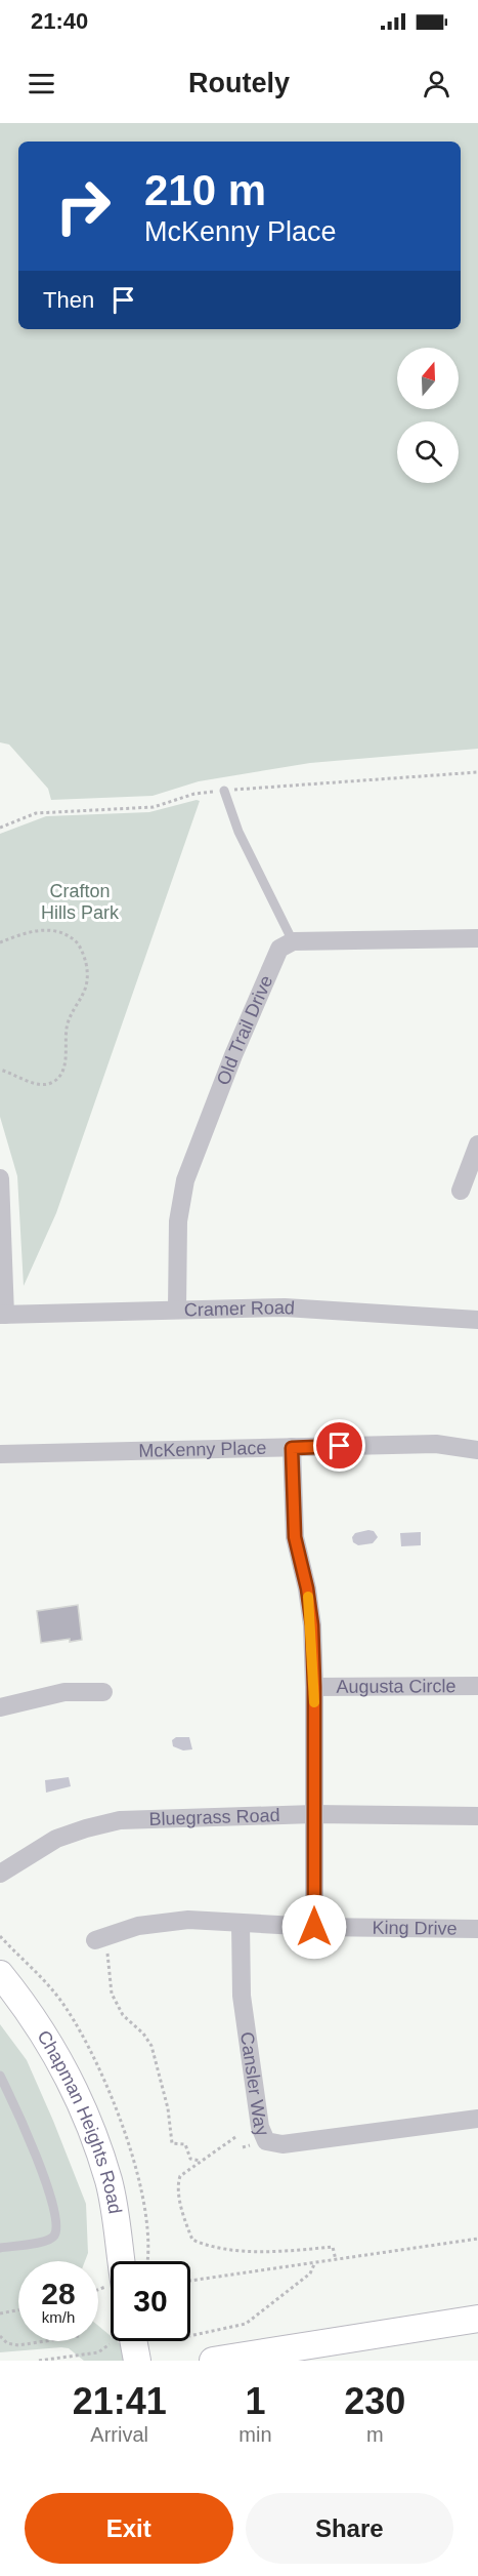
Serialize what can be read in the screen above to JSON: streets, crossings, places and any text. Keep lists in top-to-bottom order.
{
  "streets": {
    "street": [
      "Old Trail Drive",
      "Cramer Road",
      "McKenny Place",
      "Augusta Circle",
      "Bluegrass Road",
      "King Drive",
      "Cansler Way",
      "Chapman Heights Road"
    ]
  },
  "crossings": [
    ["Old Trail Drive", "Cramer Road"],
    ["King Drive", "Cansler Way"]
  ],
  "parks": ["Crafton Hills Park"],
  "north": "top",
  "page": {
    "status": "21:40",
    "header": "Routely",
    "turn": ["210 m", "McKenny Place"],
    "then": "Then",
    "speed": "28 km/h",
    "limit": "30",
    "eta": [
      "21:41",
      "Arrival",
      "1",
      "min",
      "230",
      "m"
    ],
    "buttons": ["Exit", "Share"]
  }
}
